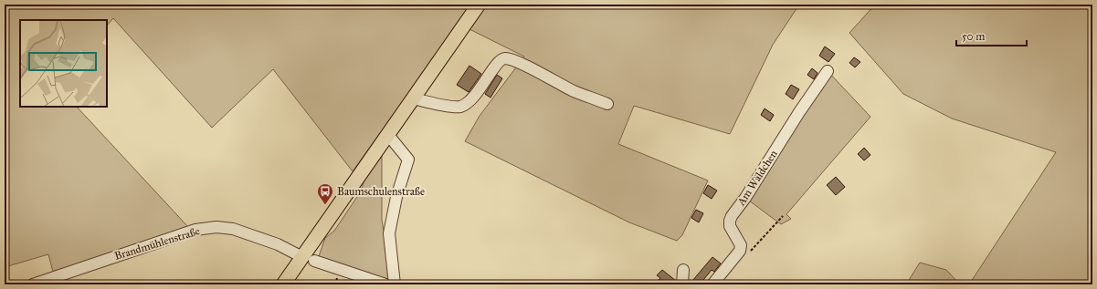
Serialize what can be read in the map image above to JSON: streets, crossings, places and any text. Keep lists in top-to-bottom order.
{
  "streets": {
    "street": ["Am Wäldchen", "Brandmühlenstraße"]
  },
  "places": {
    "bus stop": ["Baumschulenstraße"]
  },
  "scale_bar": "50 m"
}
